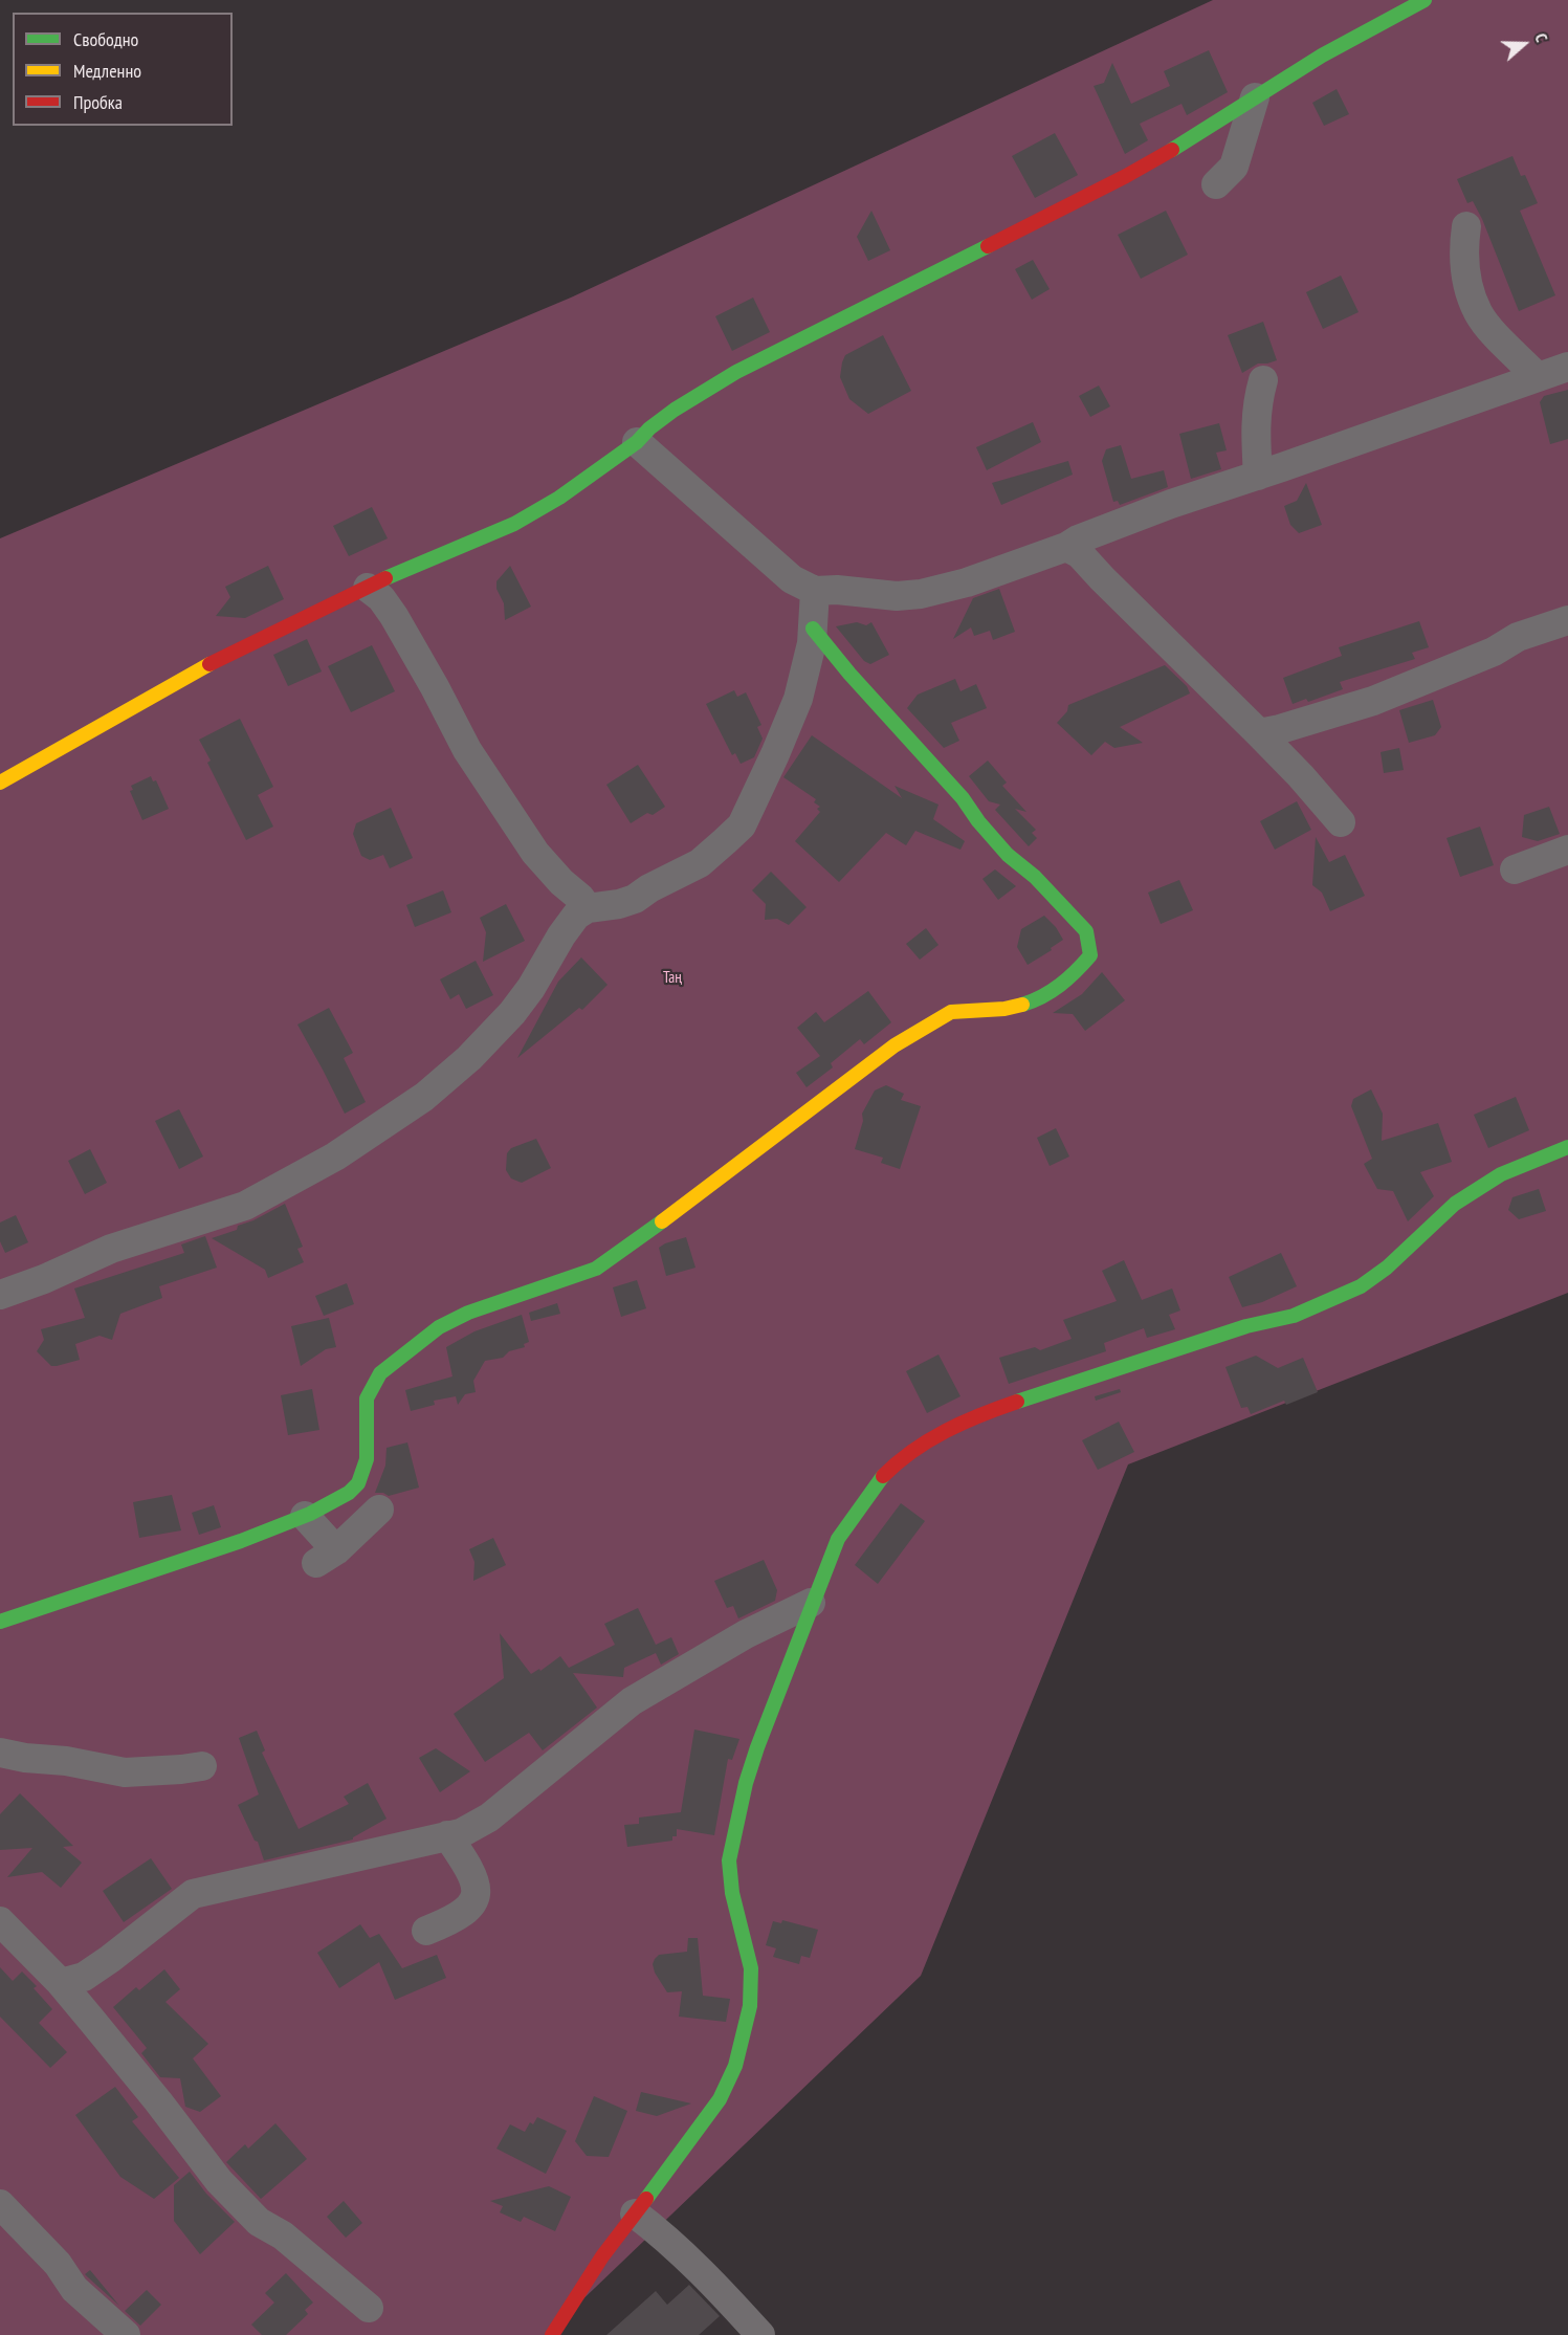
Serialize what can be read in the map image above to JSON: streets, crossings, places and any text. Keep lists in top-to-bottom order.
{
  "parks": ["Таң"],
  "legend": ["Свободно", "Медленно", "Пробка"],
  "north": "right"
}
